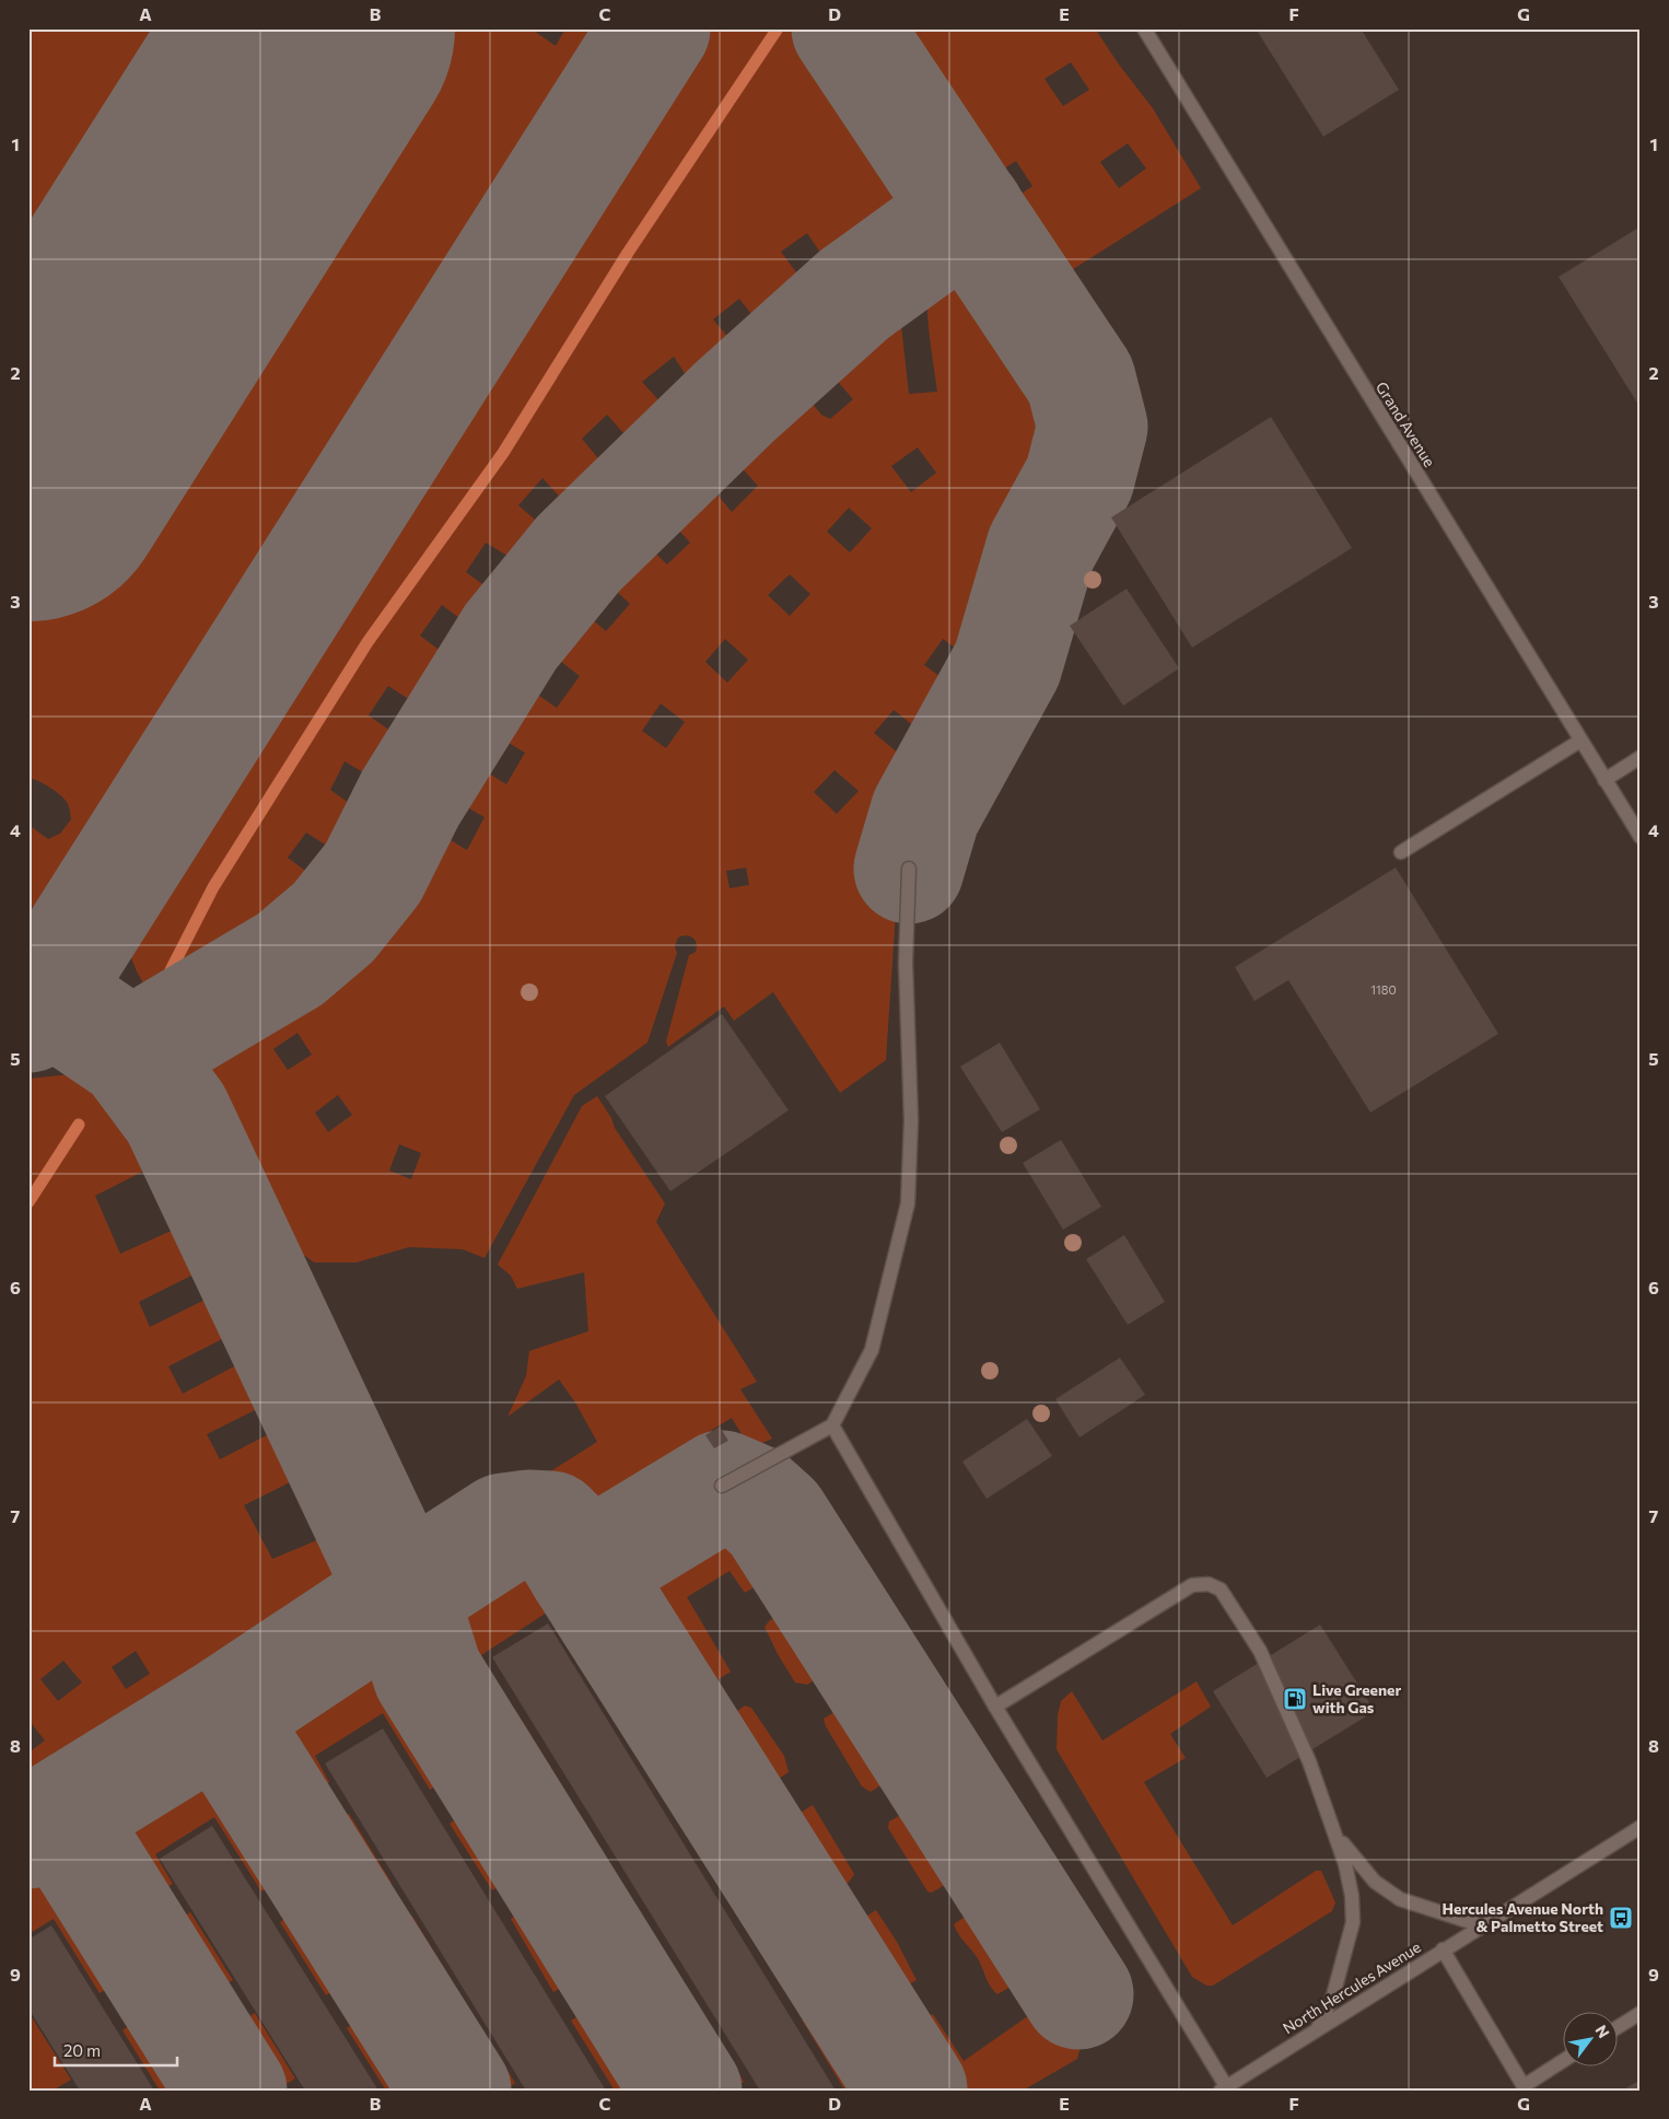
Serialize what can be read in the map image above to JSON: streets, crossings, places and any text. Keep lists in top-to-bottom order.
{
  "streets": {
    "street": ["Grand Avenue", "North Hercules Avenue"]
  },
  "places": {
    "fuel station": ["Live Greener with Gas"],
    "bus stop": ["Hercules Avenue North & Palmetto Street"]
  },
  "house_numbers": ["1180"],
  "scale_bar": "20 m",
  "north": "top right",
  "grid": {
    "columns": [
      "A",
      "B",
      "C",
      "D",
      "E",
      "F",
      "G"
    ],
    "rows": [
      "1",
      "2",
      "3",
      "4",
      "5",
      "6",
      "7",
      "8",
      "9"
    ]
  }
}
